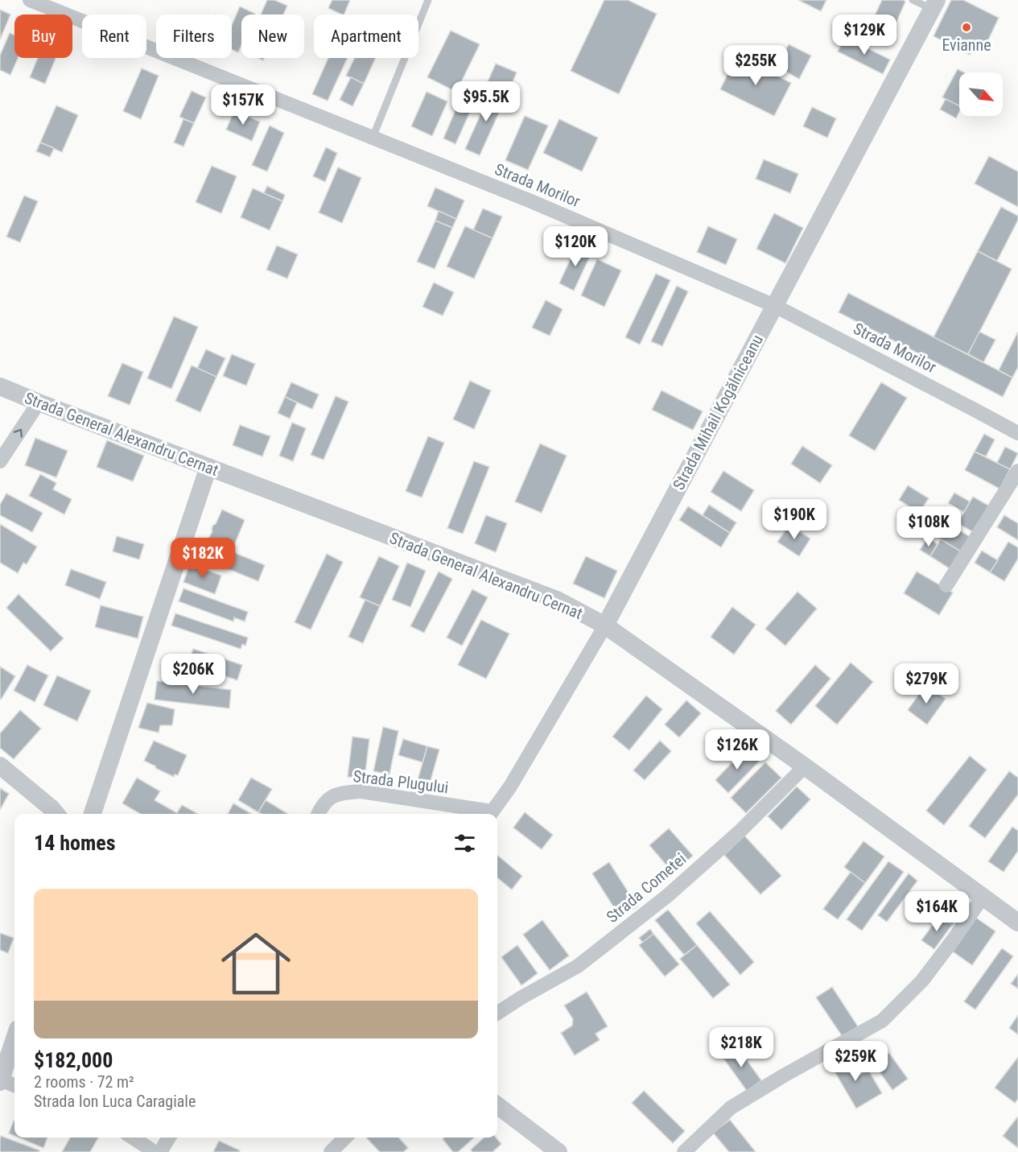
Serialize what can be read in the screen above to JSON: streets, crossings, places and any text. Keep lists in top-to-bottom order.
{
  "streets": {
    "street": [
      "Strada Morilor",
      "Strada Mihail Kogălniceanu",
      "Strada General Alexandru Cernat",
      "Strada Plugului",
      "Strada Cometei"
    ]
  },
  "crossings": [
    ["Strada Morilor", "Strada Mihail Kogălniceanu"],
    ["Strada Mihail Kogălniceanu", "Strada General Alexandru Cernat"],
    ["Strada General Alexandru Cernat", "Strada Cometei"]
  ],
  "places": ["Evianne"],
  "north": "bottom right",
  "page": {
    "price": [
      "$129K",
      "$255K",
      "$95.5K",
      "$157K",
      "$120K",
      "$190K",
      "$108K",
      "$182K",
      "$206K",
      "$279K",
      "$126K",
      "$164K",
      "$218K",
      "$259K"
    ],
    "chip": [
      "Buy",
      "Rent",
      "Filters",
      "New",
      "Apartment"
    ],
    "heading": "14 homes",
    "list": [
      {
        "name": "$182,000",
        "note": "2 rooms · 72 m² · Strada Ion Luca Caragiale"
      }
    ]
  }
}
